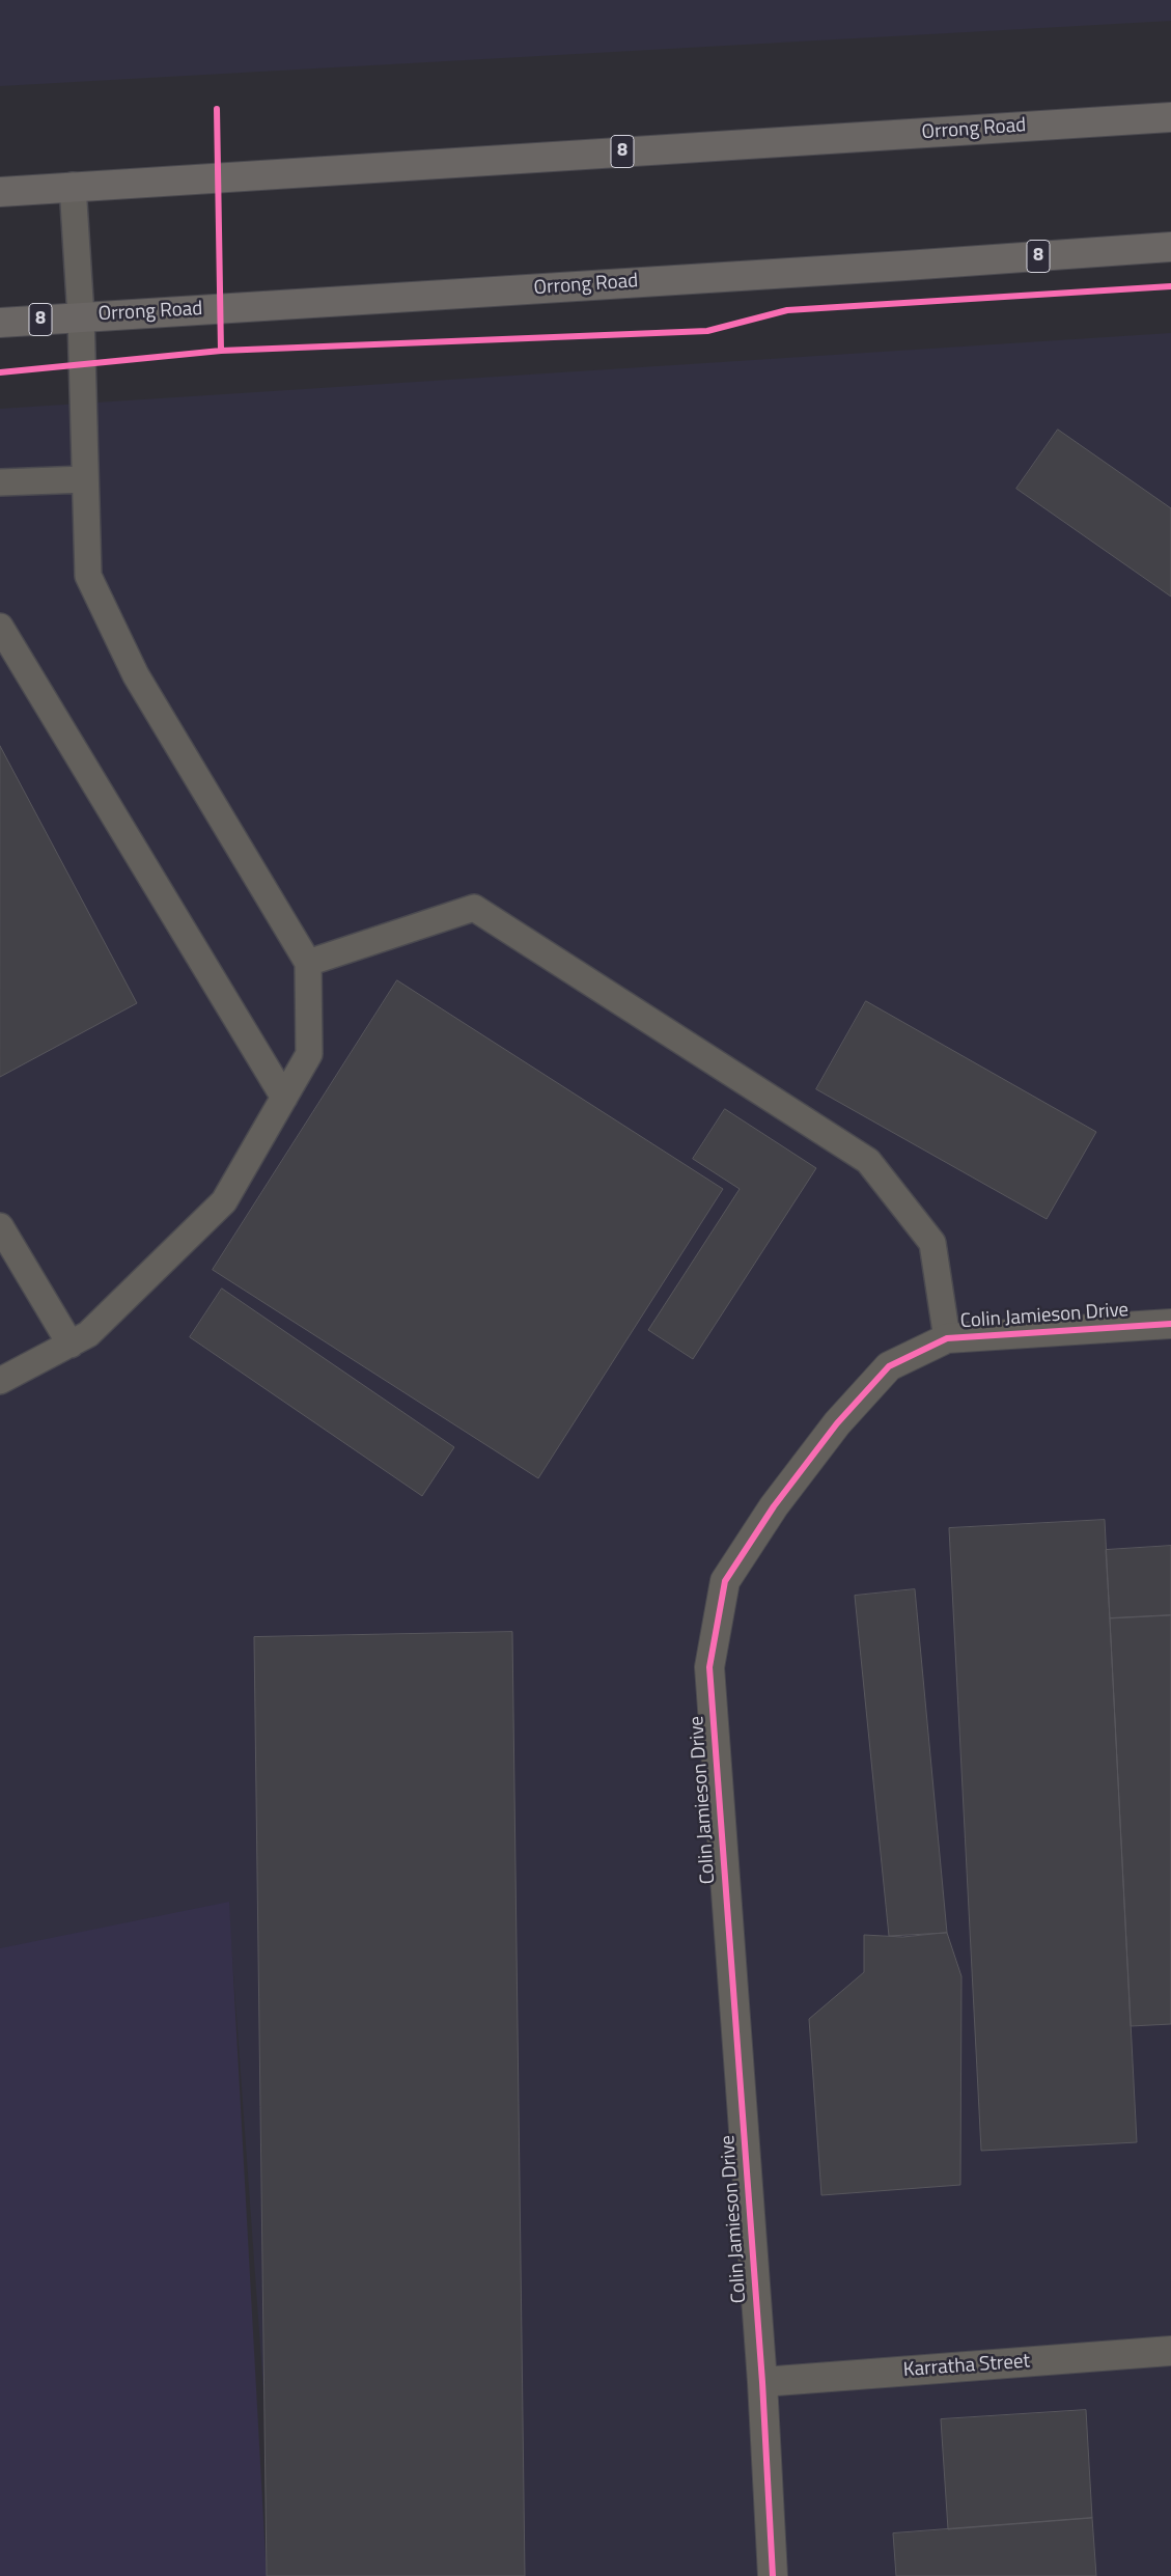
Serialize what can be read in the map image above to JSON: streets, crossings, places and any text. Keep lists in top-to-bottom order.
{
  "streets": {
    "highway": ["Orrong Road", "8"],
    "street": ["Colin Jamieson Drive", "Karratha Street"]
  },
  "crossings": [
    ["Colin Jamieson Drive", "Karratha Street"]
  ]
}
